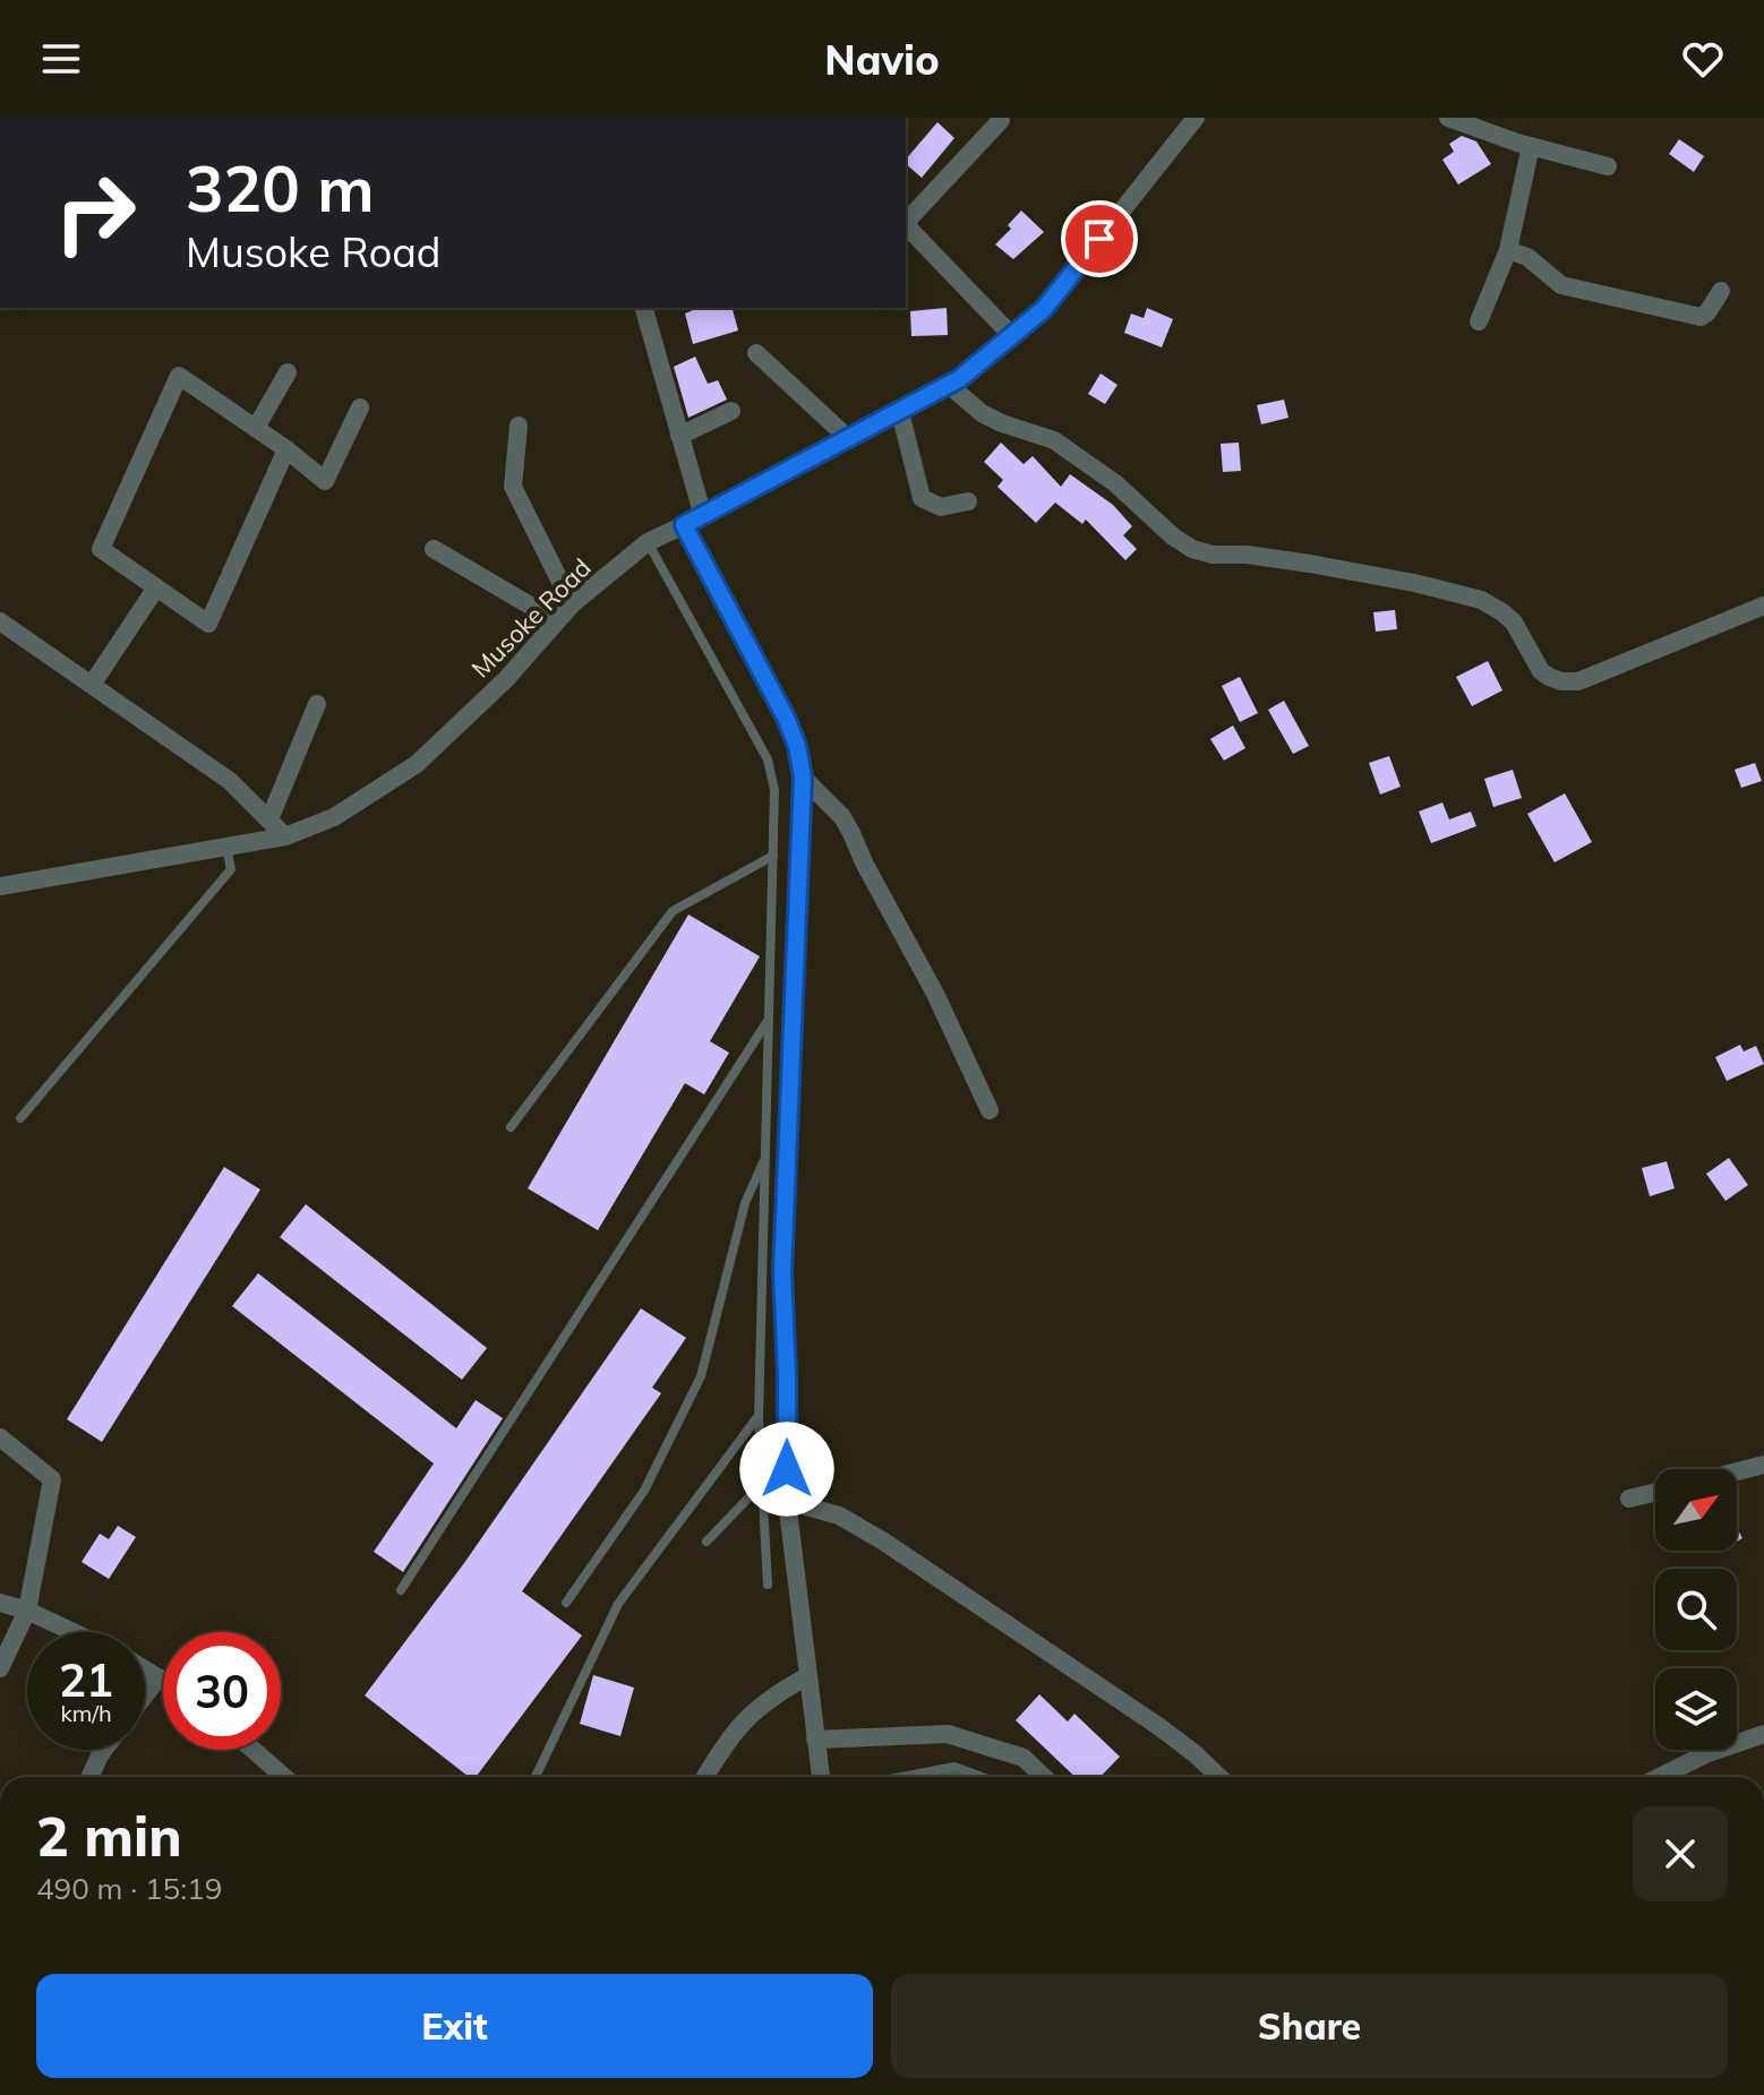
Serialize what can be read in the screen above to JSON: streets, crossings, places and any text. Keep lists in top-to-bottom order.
{
  "streets": {
    "street": ["Musoke Road"]
  },
  "north": "top right",
  "page": {
    "header": "Navio",
    "turn": ["320 m", "Musoke Road"],
    "speed": "21 km/h",
    "limit": "30",
    "heading": ["2 min", "490 m · 15:19"],
    "buttons": ["Exit", "Share"]
  }
}
